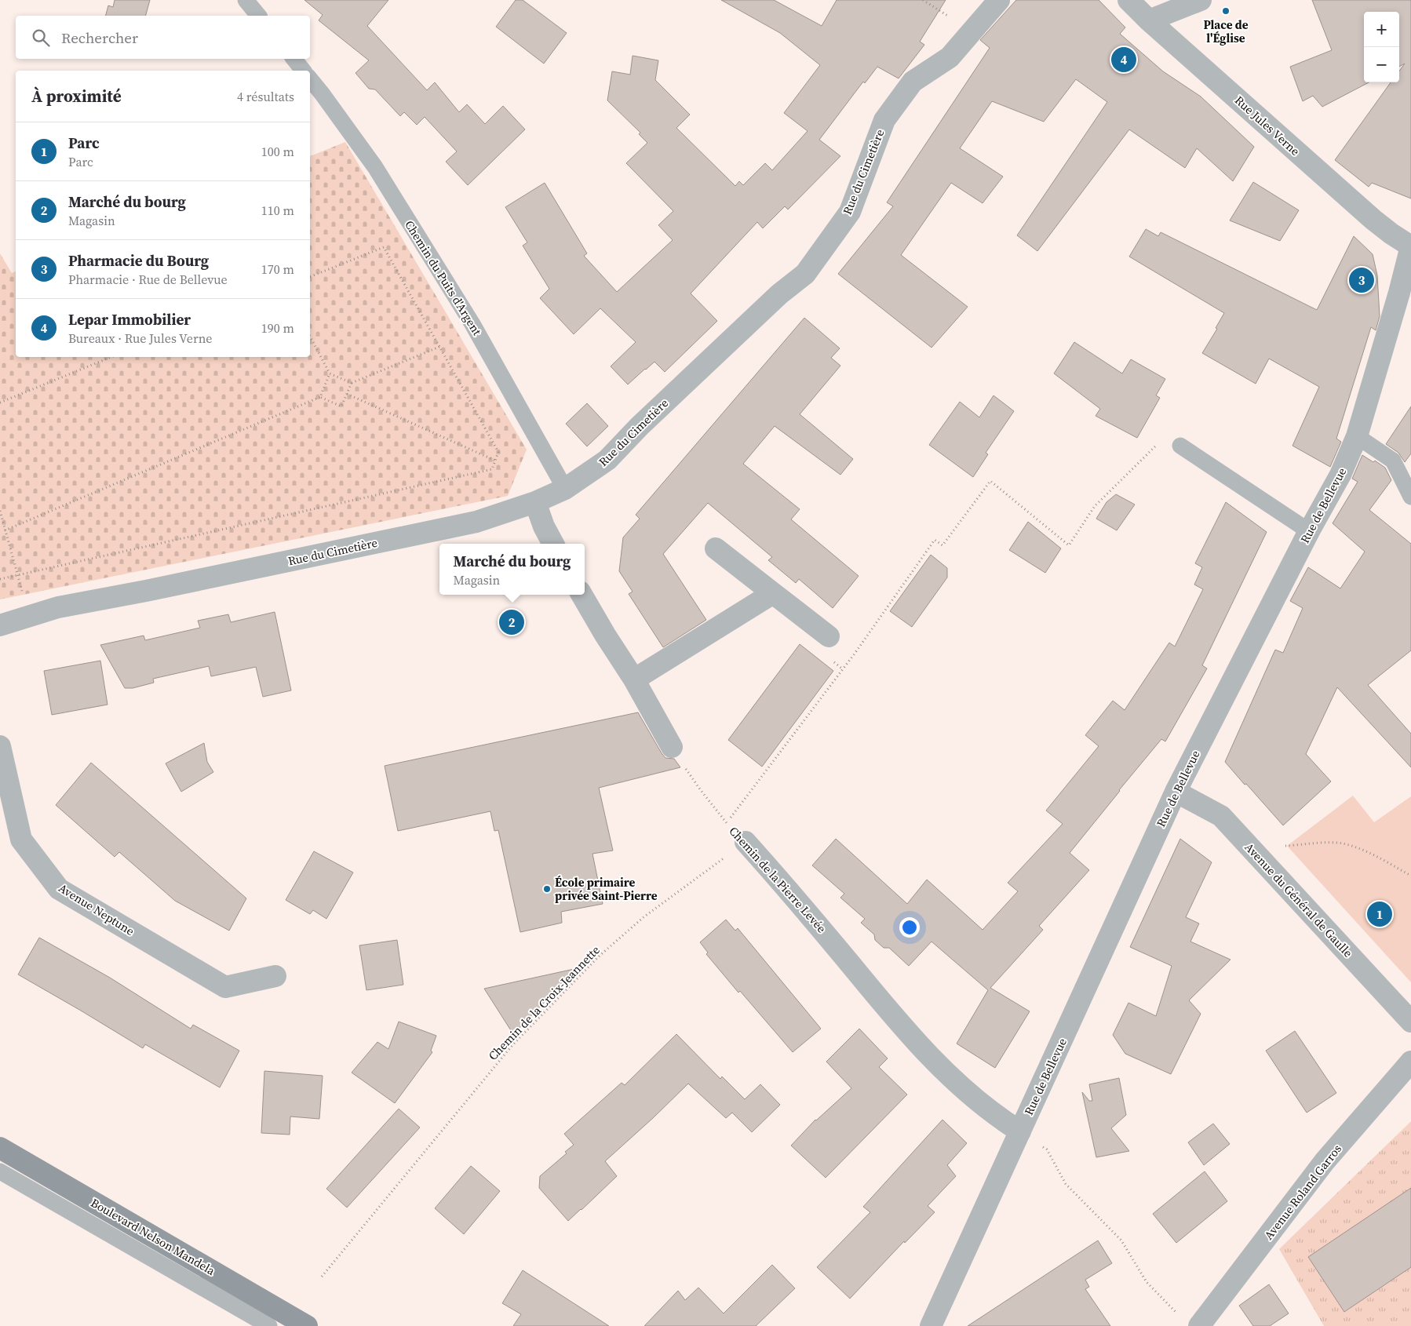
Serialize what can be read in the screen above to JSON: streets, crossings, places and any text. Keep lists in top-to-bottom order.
{
  "streets": {
    "street": [
      "Rue Jules Verne",
      "Rue du Cimetière",
      "Rue de Bellevue",
      "Chemin de la Pierre Levée",
      "Avenue du Général de Gaulle",
      "Avenue Neptune",
      "Avenue Roland Garros",
      "Boulevard Nelson Mandela"
    ],
    "lane": ["Chemin du Puits d'Argent"],
    "path": ["Chemin de la Croix-Jeannette"]
  },
  "crossings": [
    ["Rue Jules Verne", "Rue de Bellevue"],
    ["Rue du Cimetière", "Chemin du Puits d'Argent"],
    ["Rue de Bellevue", "Chemin de la Pierre Levée"],
    ["Rue de Bellevue", "Avenue du Général de Gaulle"],
    ["Chemin de la Pierre Levée", "Chemin de la Croix-Jeannette"]
  ],
  "places": ["Place de l'Église", "École primaire privée Saint-Pierre"],
  "page": {
    "map_buttons": ["+", "−"],
    "search": "Rechercher",
    "pins": [
      "4",
      "3",
      "2",
      "1"
    ],
    "heading": ["À proximité", "4 résultats"],
    "list": [
      {
        "mark": "1",
        "name": "Parc",
        "note": "Parc",
        "value": "100 m"
      },
      {
        "mark": "2",
        "name": "Marché du bourg",
        "note": "Magasin",
        "value": "110 m"
      },
      {
        "mark": "3",
        "name": "Pharmacie du Bourg",
        "note": "Pharmacie · Rue de Bellevue",
        "value": "170 m"
      },
      {
        "mark": "4",
        "name": "Lepar Immobilier",
        "note": "Bureaux · Rue Jules Verne",
        "value": "190 m"
      }
    ],
    "popup": ["Marché du bourg", "Magasin"]
  }
}
